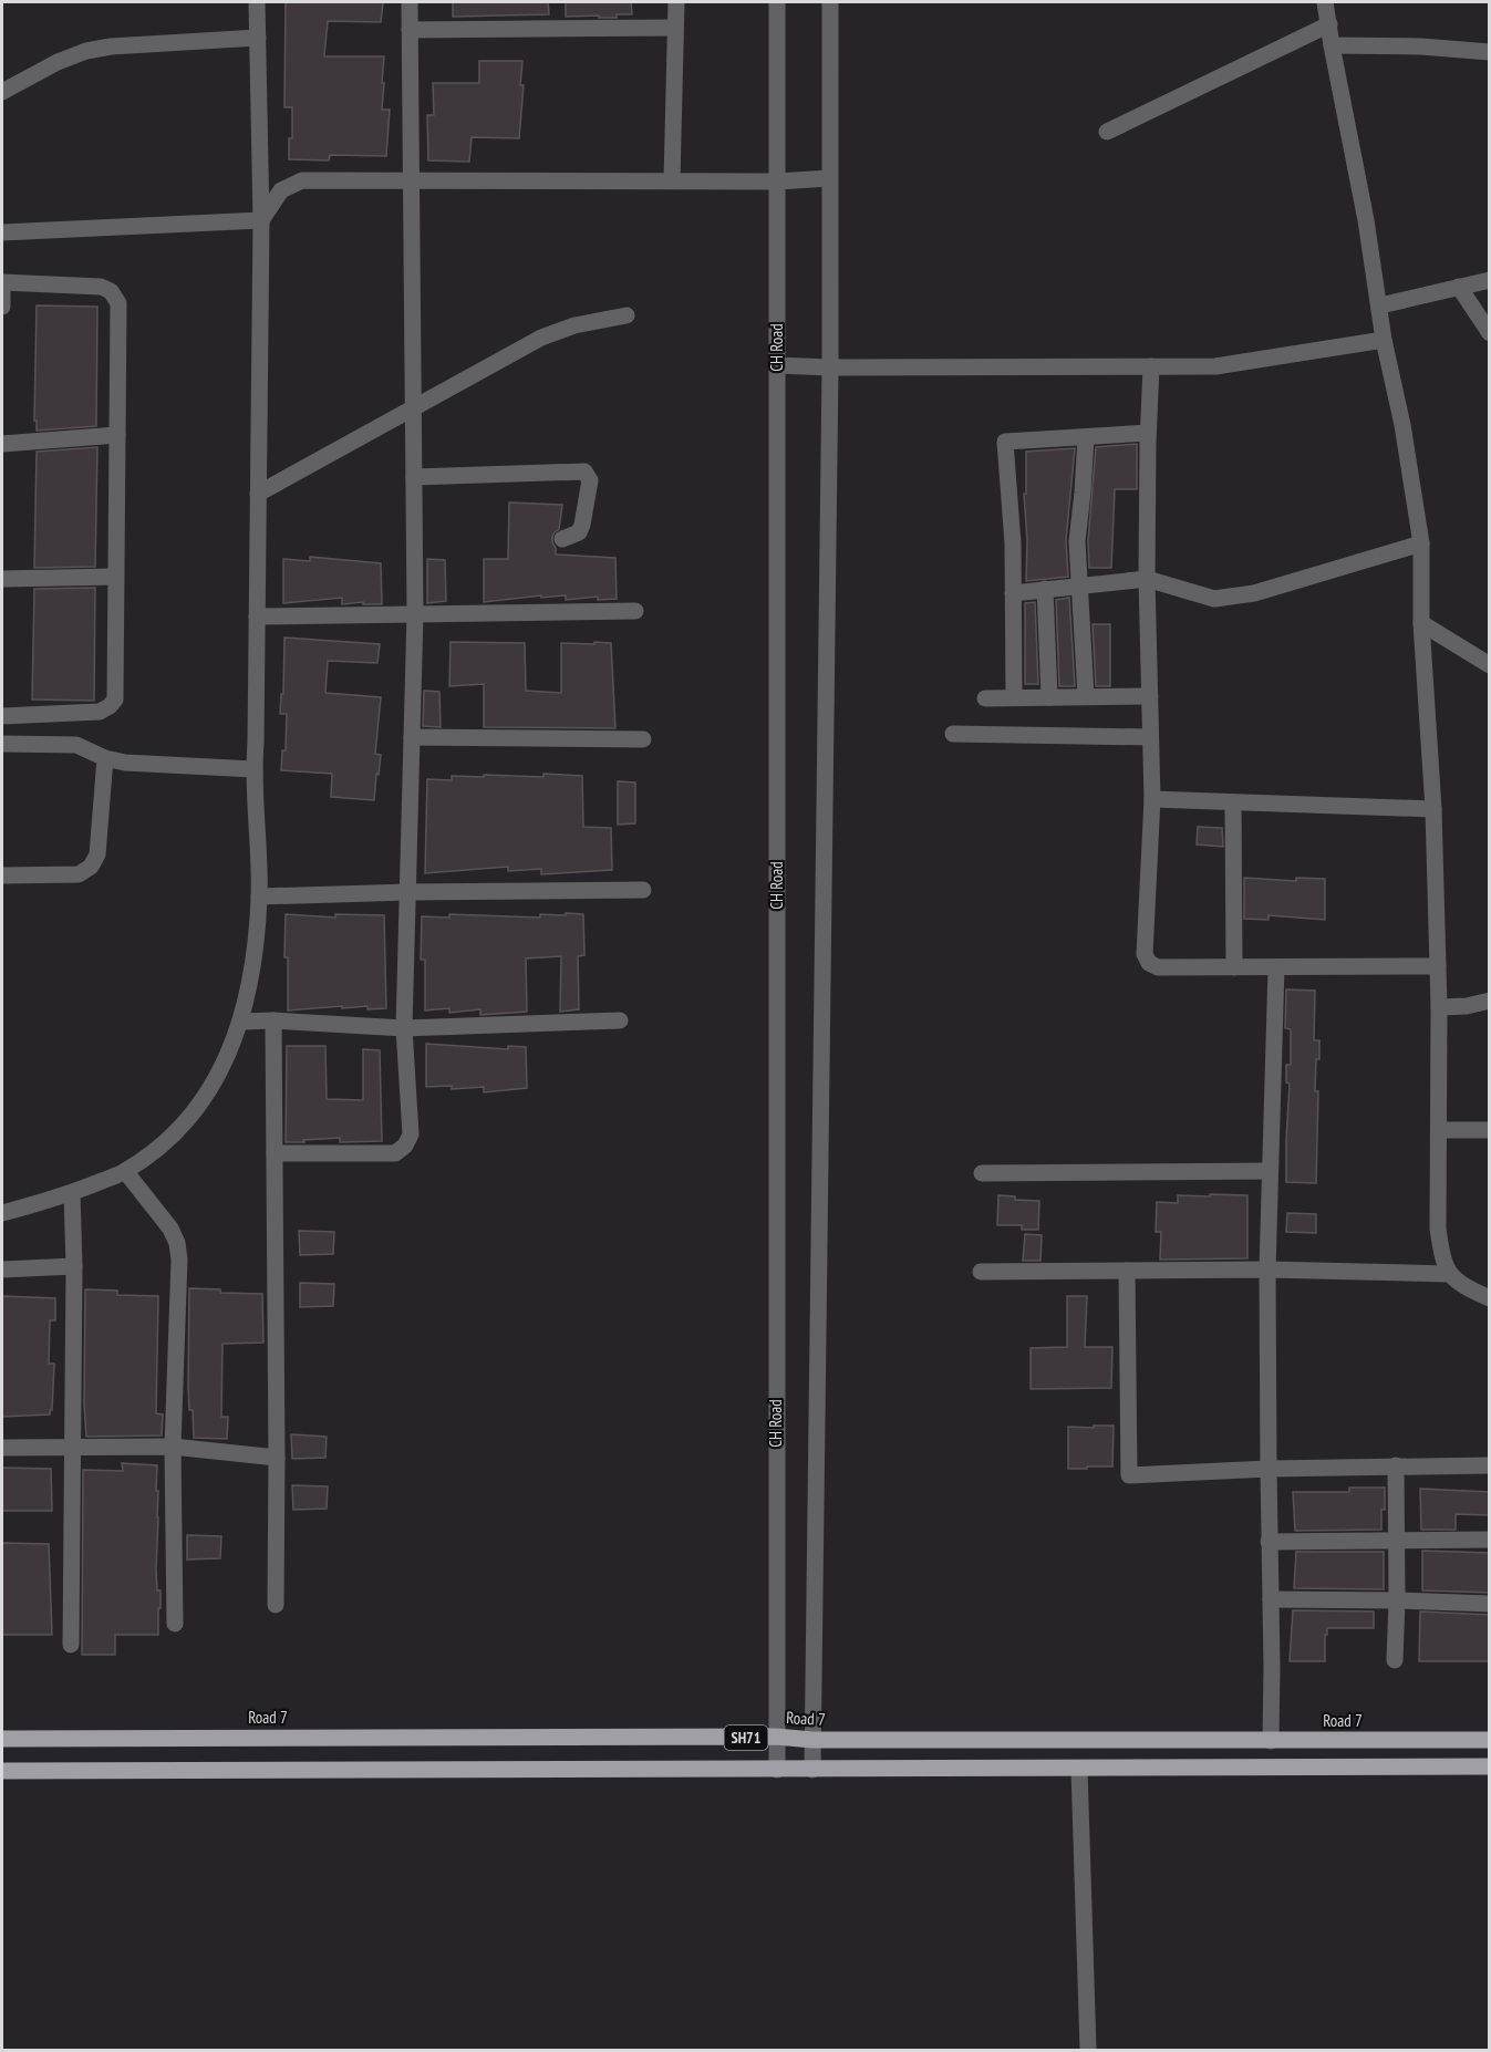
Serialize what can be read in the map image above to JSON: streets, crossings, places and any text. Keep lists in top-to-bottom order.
{
  "streets": {
    "main road": ["Road 7", "SH71"],
    "street": ["CH Road"]
  },
  "crossings": [
    ["CH Road", "Road 7"],
    ["CH Road", "SH71"]
  ]
}
